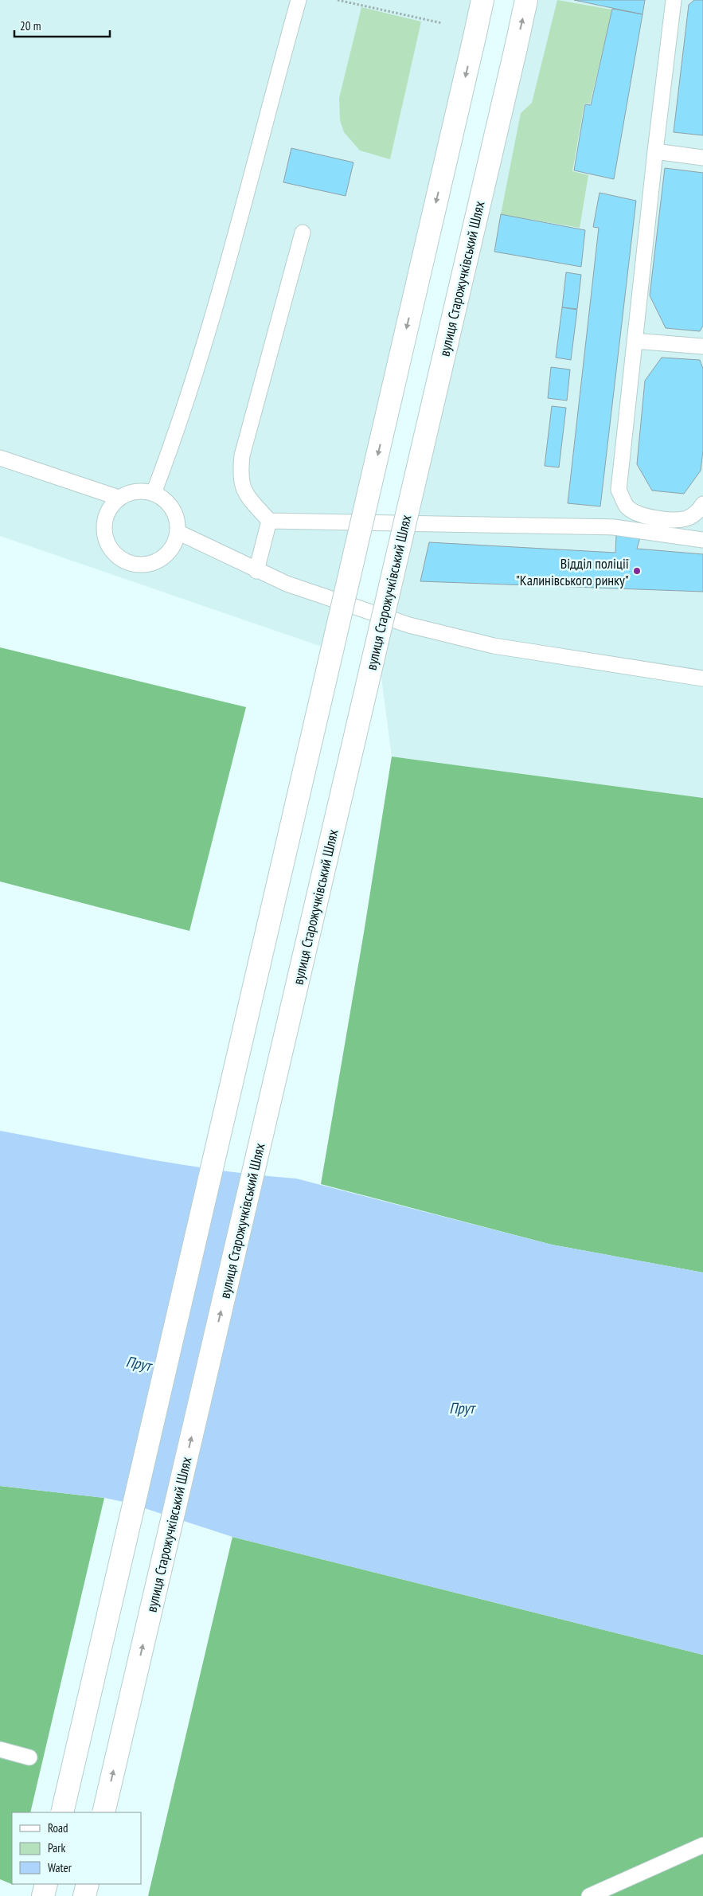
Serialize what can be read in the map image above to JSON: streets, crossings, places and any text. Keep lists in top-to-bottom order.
{
  "streets": {
    "main road": ["вулиця Старожучківський Шлях"]
  },
  "water": ["Прут"],
  "places": ["Відділ поліції \"Калинівського ринку\""],
  "legend": ["Road", "Park", "Water"],
  "scale_bar": "20 m"
}
